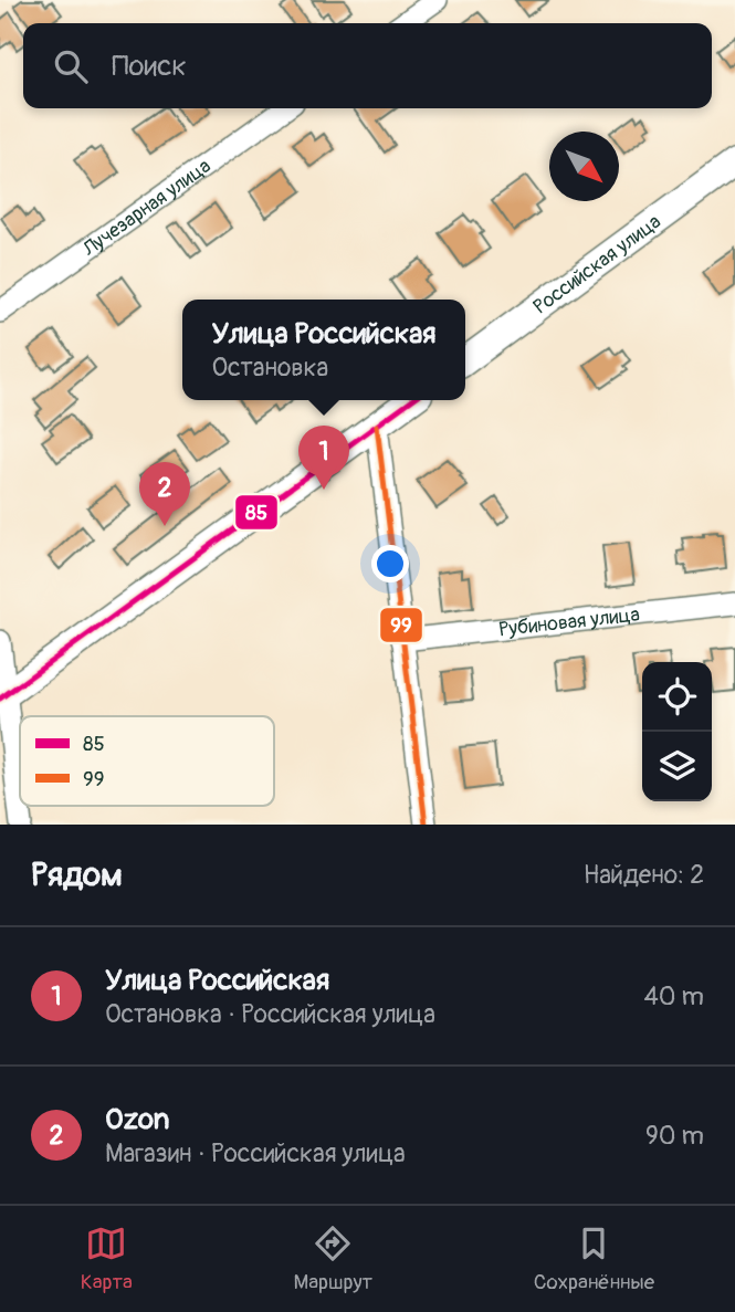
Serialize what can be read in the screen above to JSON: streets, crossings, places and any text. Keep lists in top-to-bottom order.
{
  "streets": {
    "main road": ["Российская улица"],
    "street": ["Лучезарная улица", "Рубиновая улица"]
  },
  "lines": ["transit line 85", "transit line 99"],
  "legend": ["85", "99"],
  "north": "bottom right",
  "page": {
    "search": "Поиск",
    "popup": ["Улица Российская", "Остановка"],
    "pins": ["1", "2"],
    "heading": ["Рядом", "Найдено: 2"],
    "list": [
      {
        "mark": "1",
        "name": "Улица Российская",
        "note": "Остановка · Российская улица",
        "value": "40 m"
      },
      {
        "mark": "2",
        "name": "Ozon",
        "note": "Магазин · Российская улица",
        "value": "90 m"
      }
    ],
    "nav": ["Карта", "Маршрут", "Сохранённые"]
  }
}
